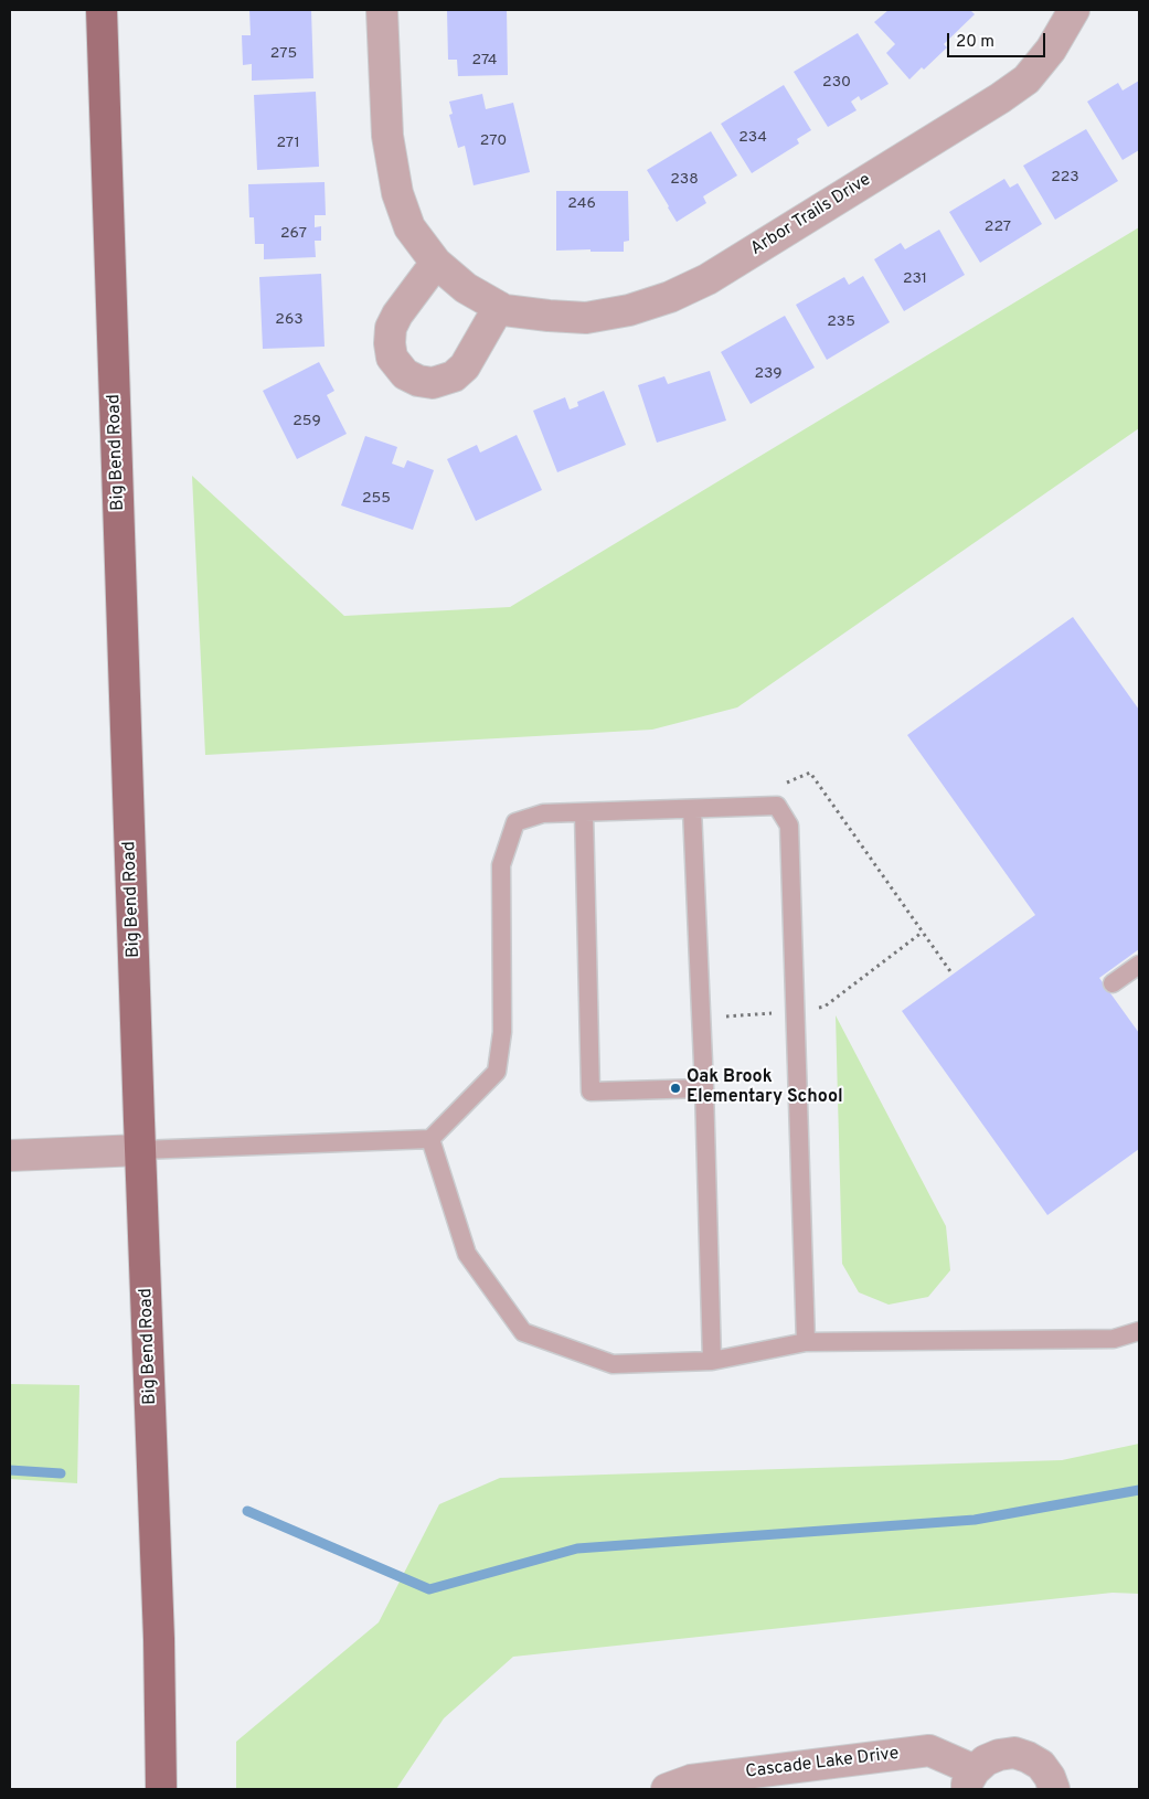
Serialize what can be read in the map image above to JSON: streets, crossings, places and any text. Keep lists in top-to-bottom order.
{
  "streets": {
    "main road": ["Big Bend Road"],
    "street": ["Arbor Trails Drive", "Cascade Lake Drive"]
  },
  "places": ["Oak Brook Elementary School"],
  "house_numbers": [
    "275",
    "274",
    "230",
    "234",
    "270",
    "271",
    "223",
    "238",
    "246",
    "227",
    "267",
    "231",
    "263",
    "235",
    "239",
    "259",
    "255"
  ],
  "scale_bar": "20 m"
}
